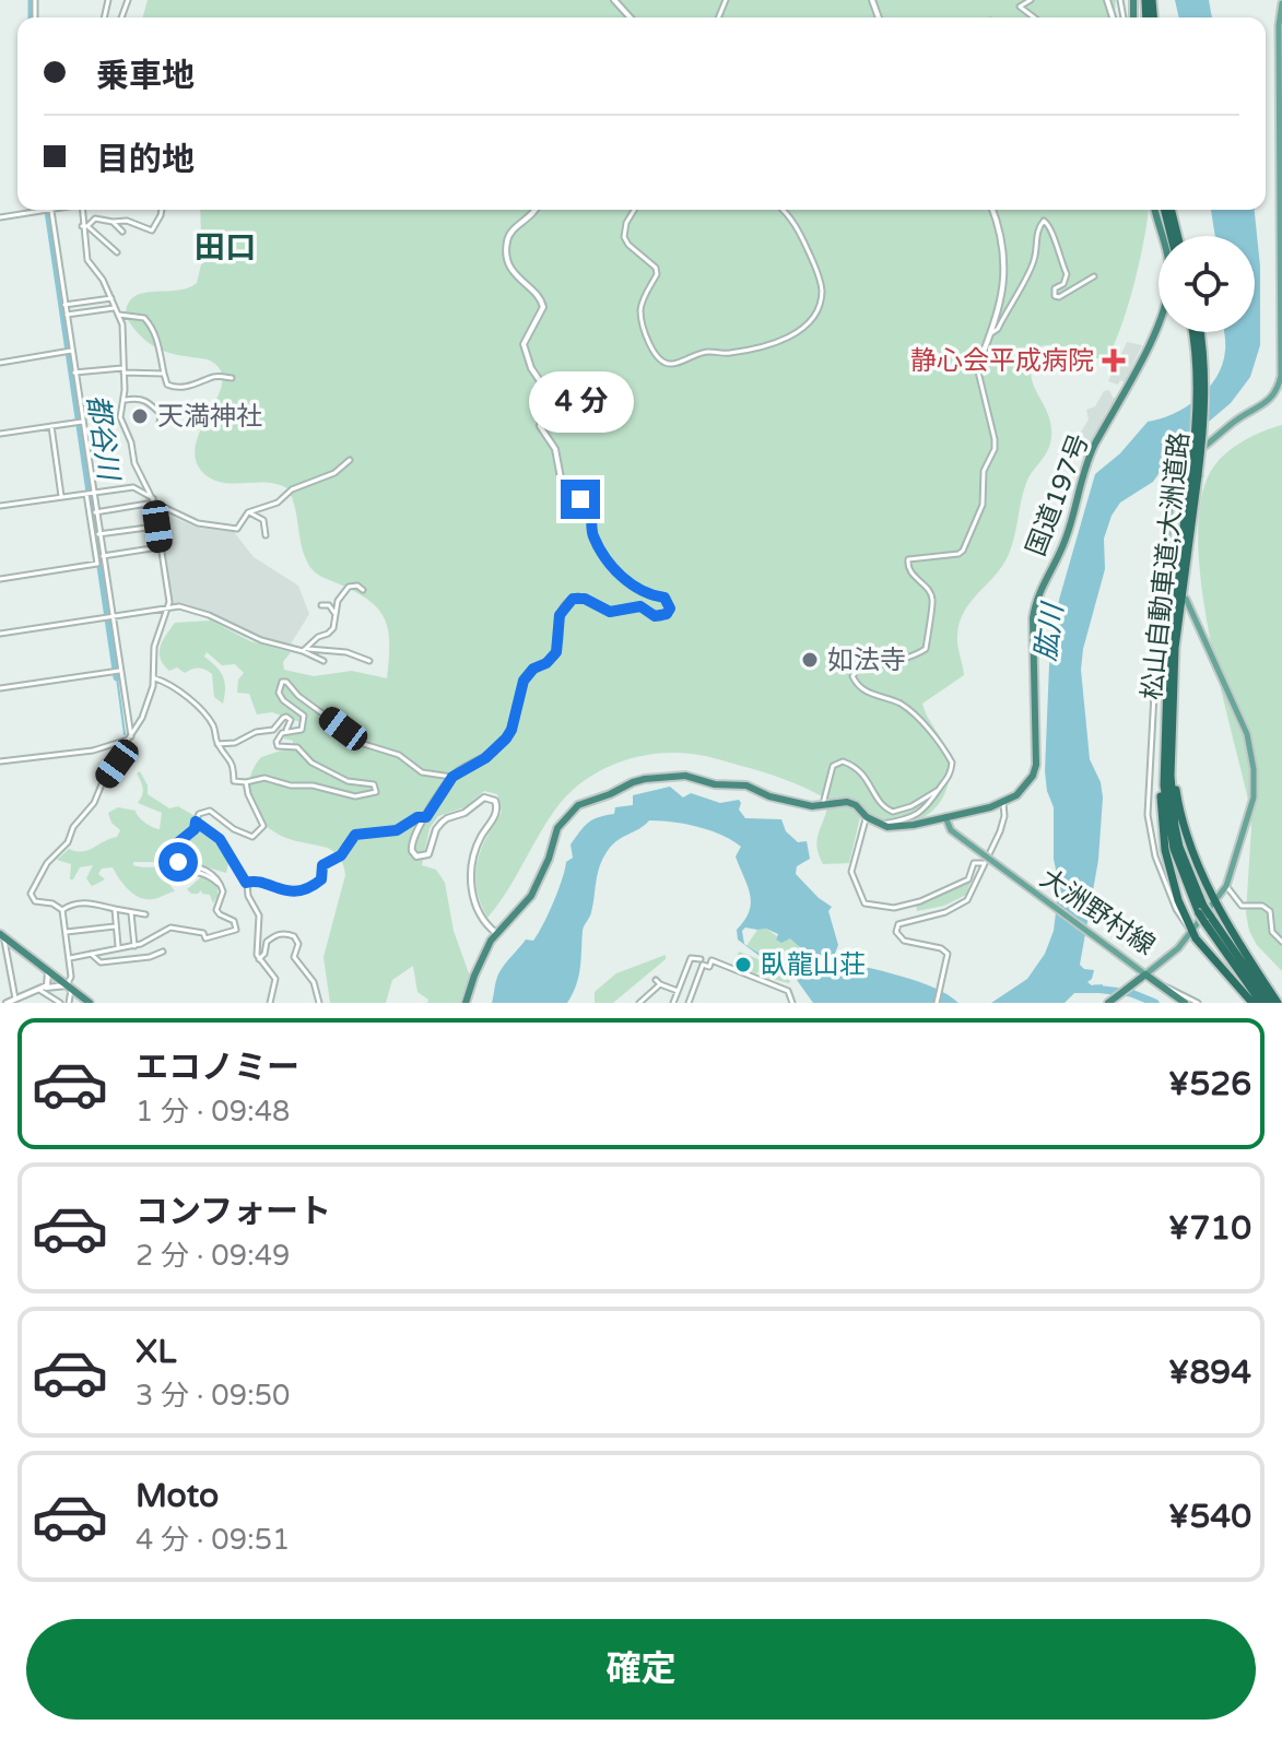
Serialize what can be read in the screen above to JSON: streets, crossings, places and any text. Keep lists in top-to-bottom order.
{
  "streets": {
    "highway": ["国道197号", "松山自動車道;大洲道路"],
    "main road": ["大洲野村線"]
  },
  "districts": ["田口"],
  "water": ["都谷川", "肱川"],
  "places": {
    "health": ["静心会平成病院"],
    "other": ["天満神社", "如法寺", "臥龍山荘"]
  },
  "page": {
    "banner": ["乗車地", "目的地"],
    "bubble": "4 分",
    "list": [
      {
        "name": "エコノミー",
        "note": "1 分 · 09:48",
        "value": "¥526"
      },
      {
        "name": "コンフォート",
        "note": "2 分 · 09:49",
        "value": "¥710"
      },
      {
        "name": "XL",
        "note": "3 分 · 09:50",
        "value": "¥894"
      },
      {
        "name": "Moto",
        "note": "4 分 · 09:51",
        "value": "¥540"
      }
    ],
    "buttons": "確定"
  }
}
